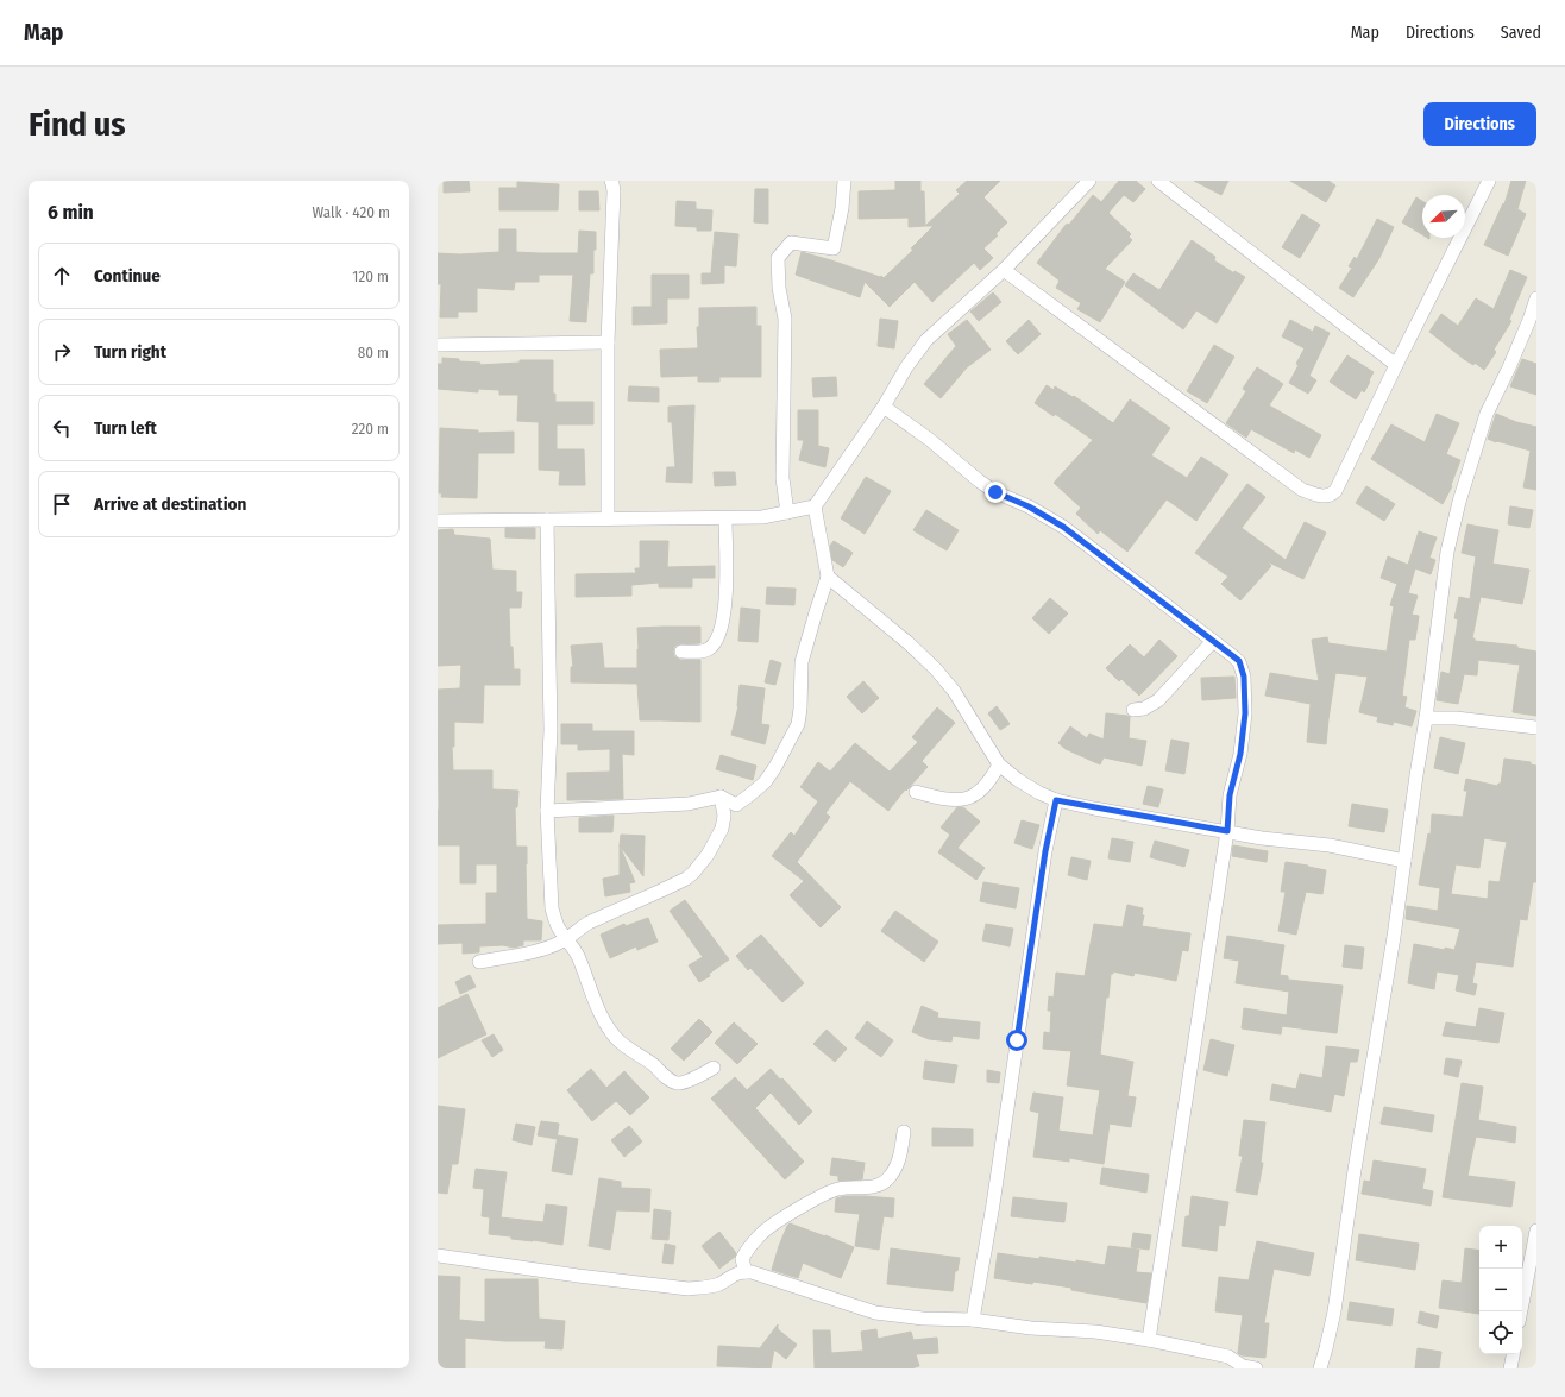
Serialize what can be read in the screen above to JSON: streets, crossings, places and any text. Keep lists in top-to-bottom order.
{
  "north": "bottom left",
  "page": {
    "header": "Map",
    "nav": ["Map", "Directions", "Saved"],
    "buttons": "Directions",
    "title": "Find us",
    "heading": ["6 min", "Walk · 420 m"],
    "list": [
      ["Continue", "120 m"],
      ["Turn right", "80 m"],
      ["Turn left", "220 m"],
      "Arrive at destination"
    ],
    "map_buttons": ["+", "−"]
  }
}
